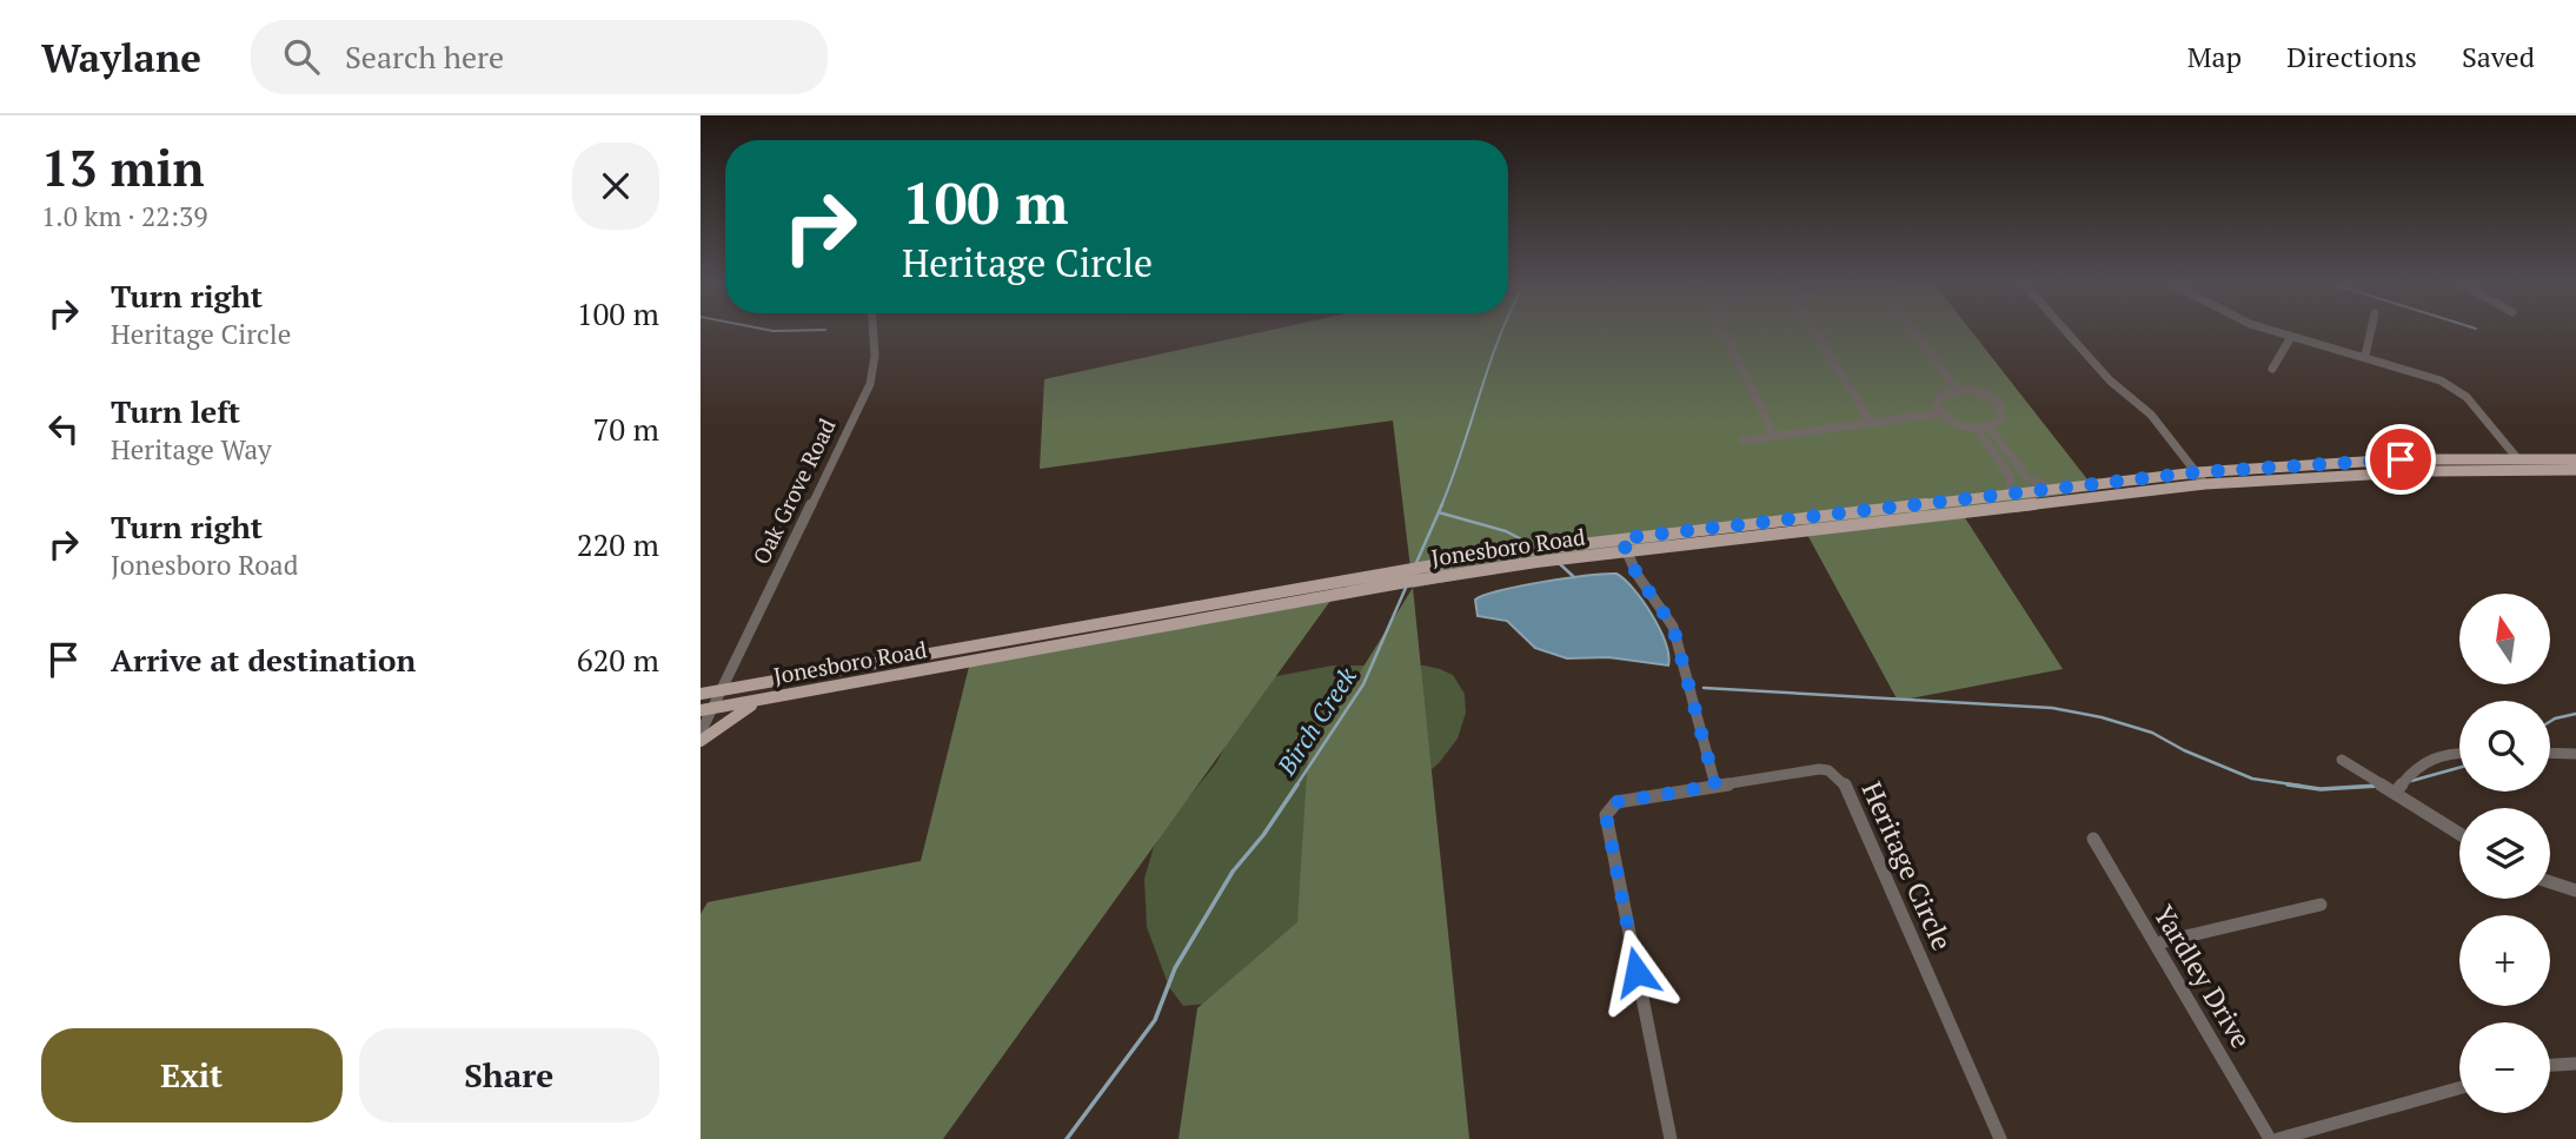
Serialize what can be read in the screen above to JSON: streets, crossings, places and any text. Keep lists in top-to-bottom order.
{
  "streets": {
    "main road": ["Jonesboro Road"],
    "street": ["Oak Grove Road", "Heritage Circle", "Yardley Drive"]
  },
  "crossings": [
    ["Oak Grove Road", "Jonesboro Road"]
  ],
  "water": ["Birch Creek"],
  "north": "top",
  "page": {
    "header": "Waylane",
    "search": "Search here",
    "nav": ["Map", "Directions", "Saved"],
    "heading": ["13 min", "1.0 km · 22:39"],
    "turn": ["100 m", "Heritage Circle"],
    "list": [
      {
        "name": "Turn right",
        "note": "Heritage Circle",
        "value": "100 m"
      },
      {
        "name": "Turn left",
        "note": "Heritage Way",
        "value": "70 m"
      },
      {
        "name": "Turn right",
        "note": "Jonesboro Road",
        "value": "220 m"
      },
      {
        "name": "Arrive at destination",
        "value": "620 m"
      }
    ],
    "map_buttons": ["+", "−"],
    "buttons": ["Exit", "Share"]
  }
}
